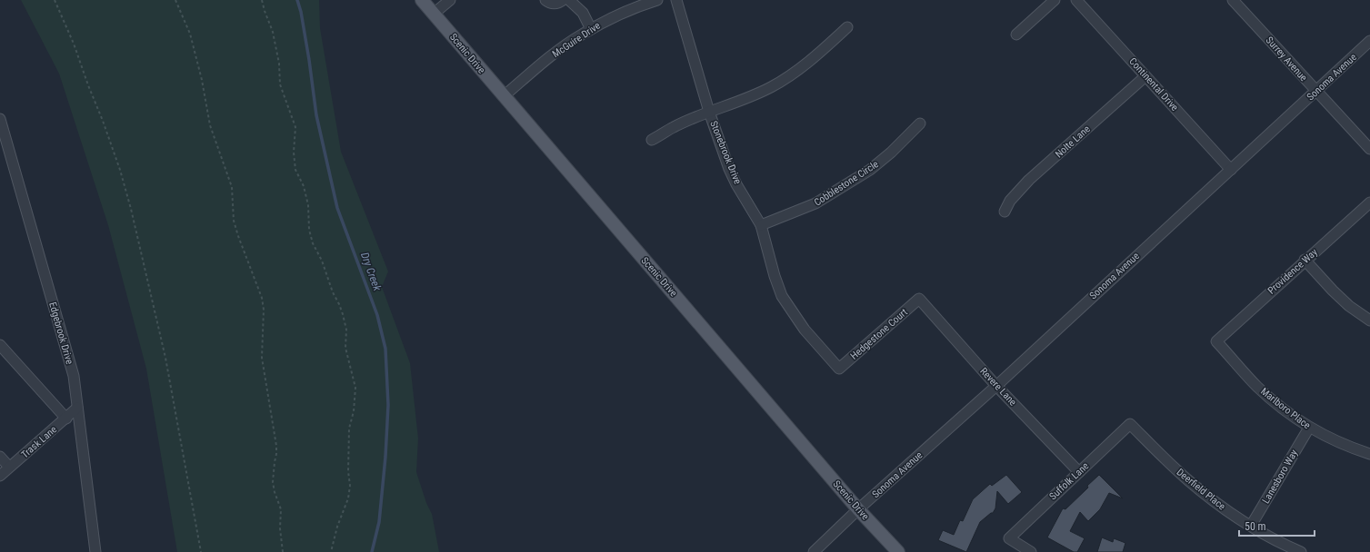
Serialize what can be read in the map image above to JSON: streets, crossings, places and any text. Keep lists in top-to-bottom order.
{
  "streets": {
    "main road": ["Scenic Drive"],
    "street": [
      "McGuire Drive",
      "Surrey Avenue",
      "Sonoma Avenue",
      "Continental Drive",
      "Nolte Lane",
      "Stonebrook Drive",
      "Cobblestone Circle",
      "Providence Way",
      "Edgebrook Drive",
      "Hedgestone Court",
      "Revere Lane",
      "Marlboro Place",
      "Trask Lane",
      "Lanesboro Way",
      "Suffolk Lane",
      "Deerfield Place"
    ]
  },
  "crossings": [
    ["McGuire Drive", "Scenic Drive"],
    ["Scenic Drive", "Sonoma Avenue"],
    ["Surrey Avenue", "Sonoma Avenue"],
    ["Sonoma Avenue", "Continental Drive"],
    ["Sonoma Avenue", "Revere Lane"],
    ["Continental Drive", "Nolte Lane"],
    ["Stonebrook Drive", "Cobblestone Circle"],
    ["Stonebrook Drive", "Hedgestone Court"],
    ["Providence Way", "Marlboro Place"],
    ["Edgebrook Drive", "Trask Lane"],
    ["Hedgestone Court", "Revere Lane"],
    ["Revere Lane", "Suffolk Lane"],
    ["Marlboro Place", "Lanesboro Way"],
    ["Lanesboro Way", "Deerfield Place"],
    ["Suffolk Lane", "Deerfield Place"]
  ],
  "water": ["Dry Creek"],
  "scale_bar": "50 m"
}
